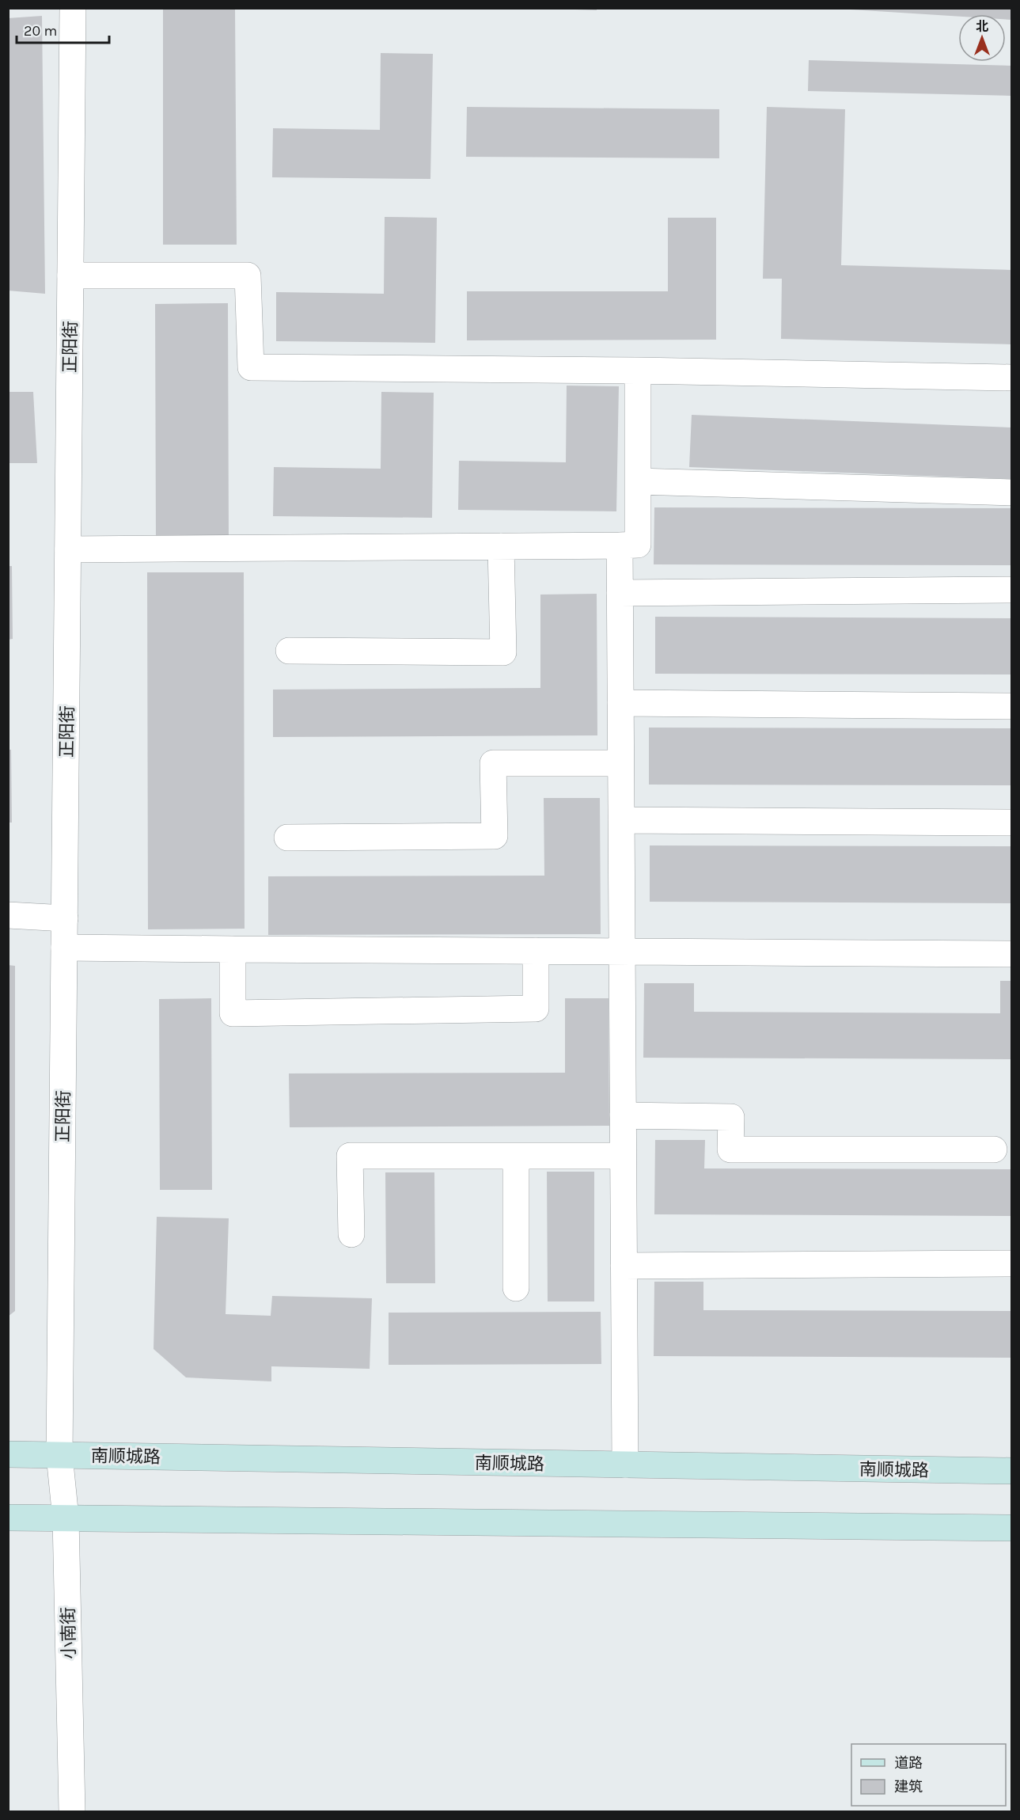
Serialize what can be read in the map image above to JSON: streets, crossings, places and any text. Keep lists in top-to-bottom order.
{
  "streets": {
    "main road": ["南顺城路"],
    "street": ["正阳街", "小南街"]
  },
  "crossings": [
    ["正阳街", "南顺城路"],
    ["正阳街", "小南街"],
    ["南顺城路", "小南街"]
  ],
  "legend": ["道路", "建筑"],
  "scale_bar": "20 m",
  "north": "top"
}
